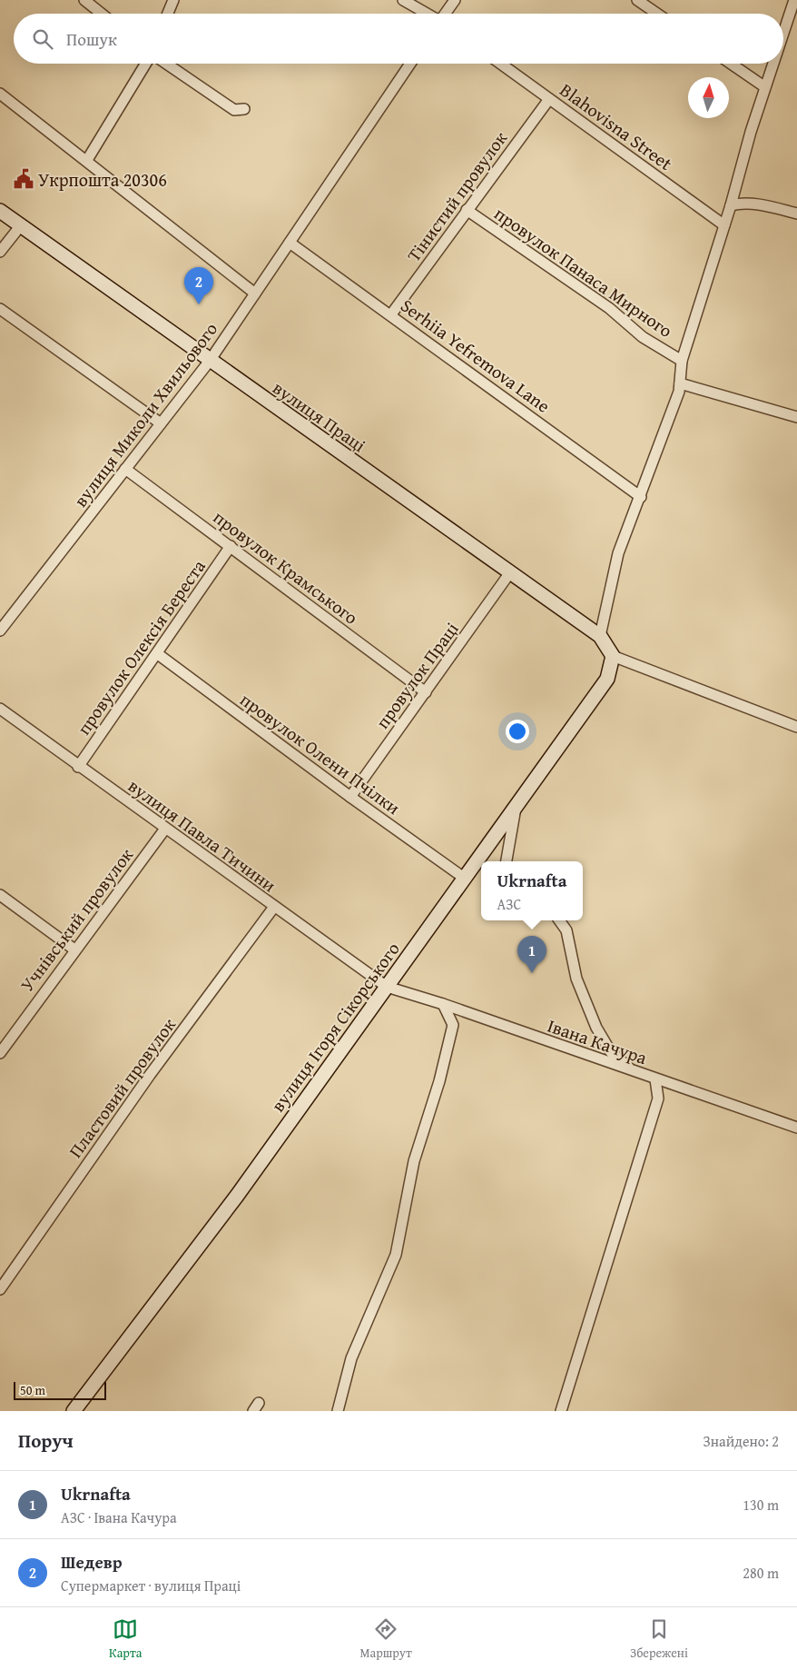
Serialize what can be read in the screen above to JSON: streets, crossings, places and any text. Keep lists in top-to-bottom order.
{
  "streets": {
    "main road": ["вулиця Праці", "вулиця Ігоря Сікорського"],
    "street": [
      "Blahovisna Street",
      "Тінистий провулок",
      "провулок Панаса Мирного",
      "Serhiia Yefremova Lane",
      "вулиця Миколи Хвильового",
      "провулок Крамського",
      "провулок Олексія Береста",
      "провулок Праці",
      "провулок Олени Пчілки",
      "вулиця Павла Тичини",
      "Учнівський провулок",
      "Івана Качура",
      "Пластовий провулок"
    ]
  },
  "crossings": [
    ["Blahovisna Street", "Тінистий провулок"],
    ["Тінистий провулок", "провулок Панаса Мирного"],
    ["Тінистий провулок", "Serhiia Yefremova Lane"],
    ["Serhiia Yefremova Lane", "вулиця Миколи Хвильового"],
    ["вулиця Миколи Хвильового", "вулиця Праці"],
    ["вулиця Миколи Хвильового", "провулок Крамського"],
    ["вулиця Праці", "провулок Праці"],
    ["вулиця Праці", "вулиця Ігоря Сікорського"],
    ["провулок Крамського", "провулок Олексія Береста"],
    ["провулок Крамського", "провулок Праці"],
    ["провулок Олексія Береста", "провулок Олени Пчілки"],
    ["провулок Олексія Береста", "вулиця Павла Тичини"],
    ["провулок Праці", "провулок Олени Пчілки"],
    ["провулок Олени Пчілки", "вулиця Ігоря Сікорського"],
    ["вулиця Павла Тичини", "Учнівський провулок"],
    ["вулиця Павла Тичини", "вулиця Ігоря Сікорського"],
    ["вулиця Павла Тичини", "Івана Качура"],
    ["вулиця Павла Тичини", "Пластовий провулок"],
    ["вулиця Ігоря Сікорського", "Івана Качура"]
  ],
  "places": {
    "public building": ["Укрпошта 20306"]
  },
  "scale_bar": "50 m",
  "north": "top",
  "page": {
    "search": "Пошук",
    "pins": ["2", "1"],
    "popup": ["Ukrnafta", "АЗС"],
    "scale": "50 m",
    "heading": ["Поруч", "Знайдено: 2"],
    "list": [
      {
        "mark": "1",
        "name": "Ukrnafta",
        "note": "АЗС · Івана Качура",
        "value": "130 m"
      },
      {
        "mark": "2",
        "name": "Шедевр",
        "note": "Супермаркет · вулиця Праці",
        "value": "280 m"
      }
    ],
    "nav": ["Карта", "Маршрут", "Збережені"]
  }
}
